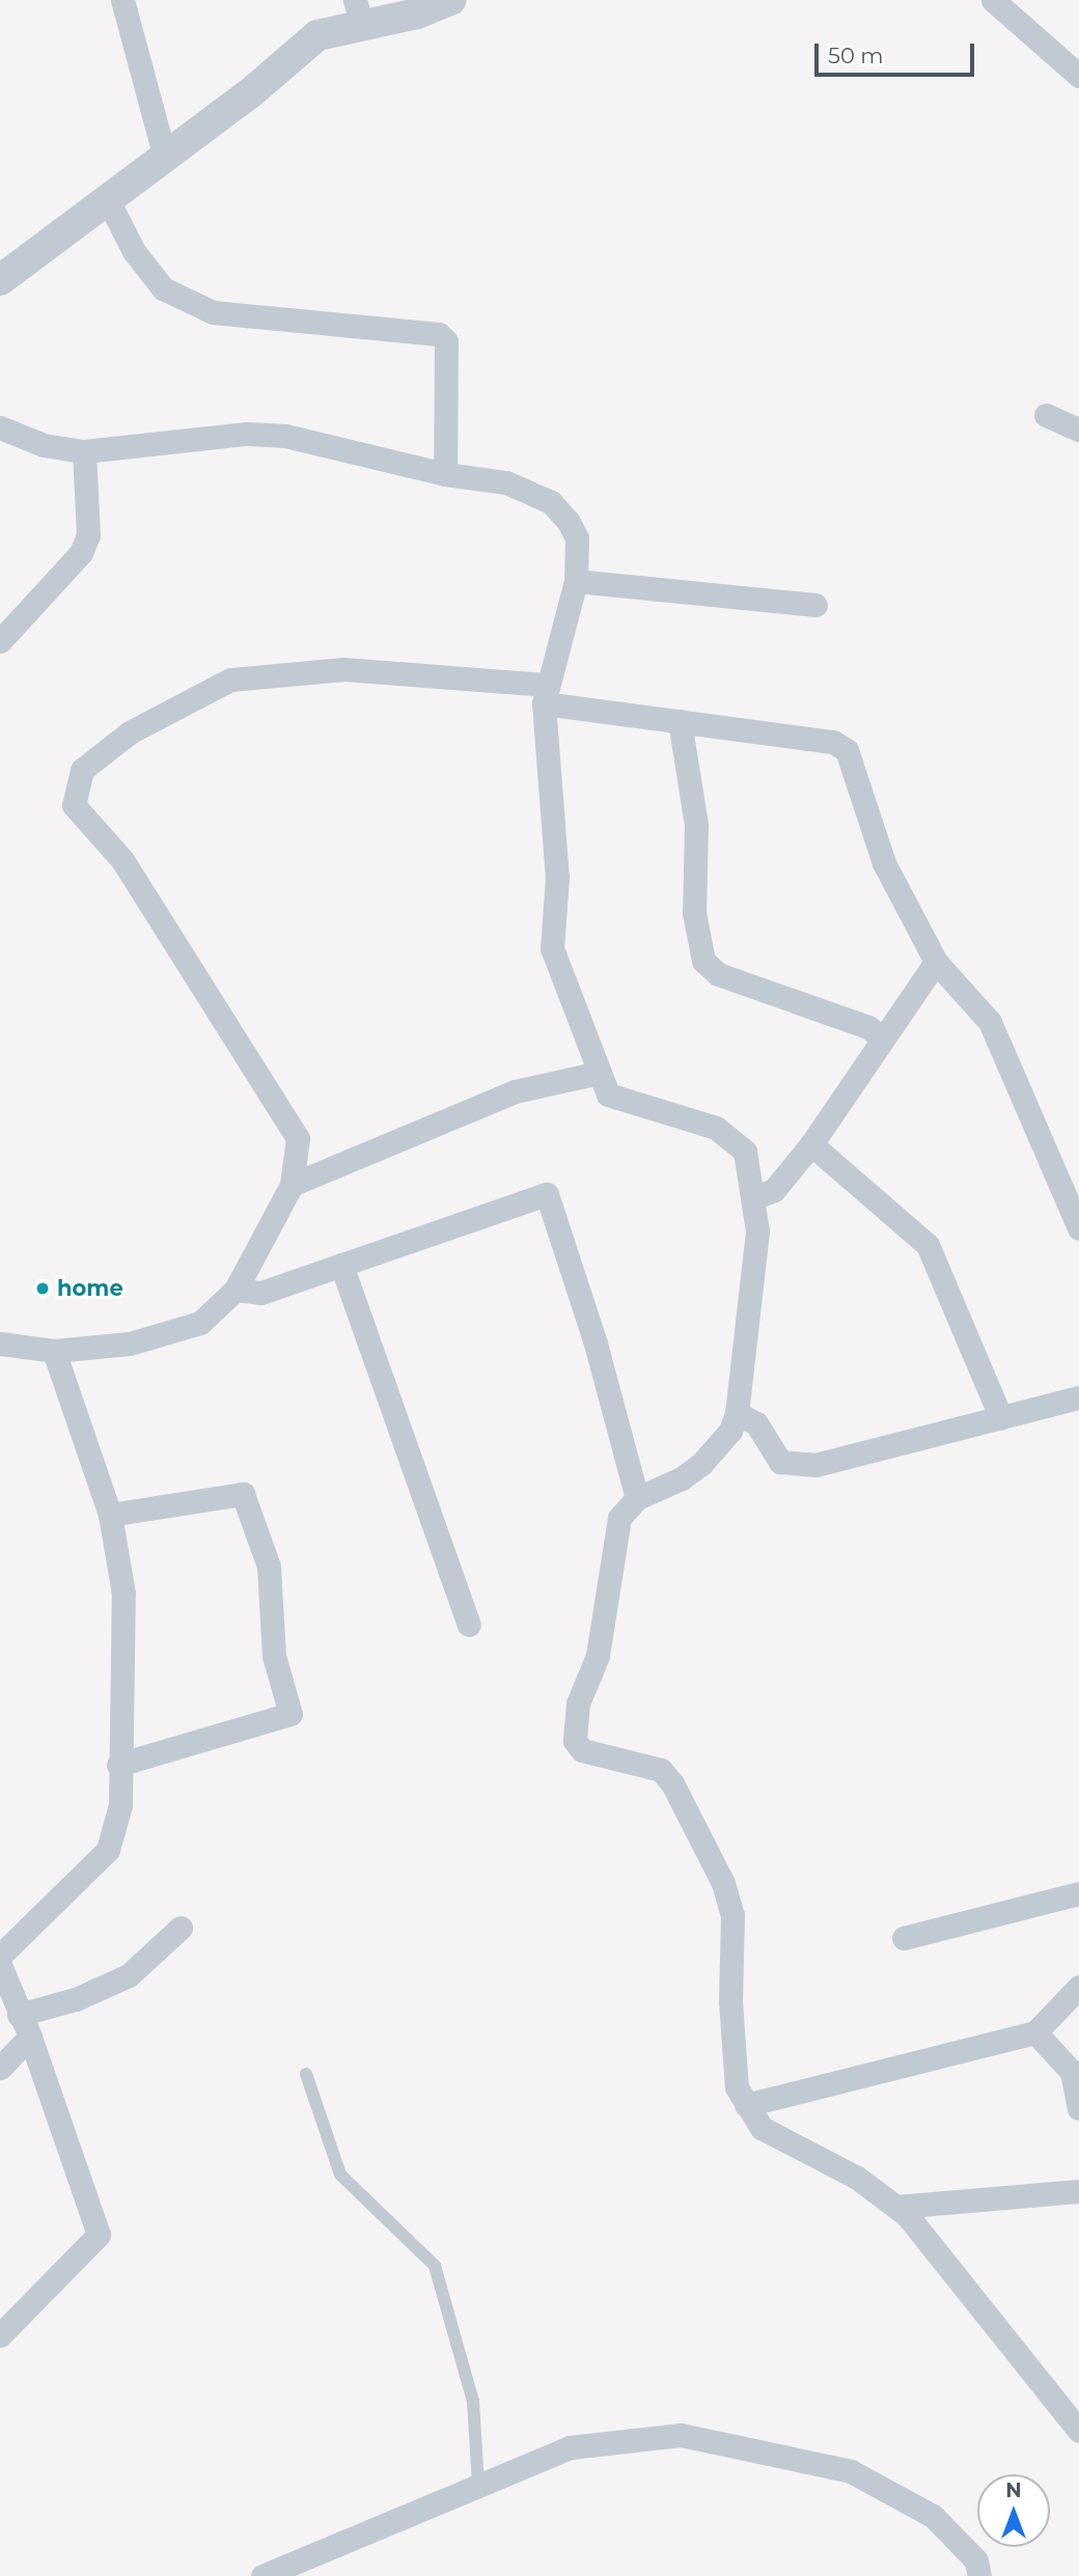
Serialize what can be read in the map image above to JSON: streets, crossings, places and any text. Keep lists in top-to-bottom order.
{
  "places": ["home"],
  "scale_bar": "50 m",
  "north": "top"
}
